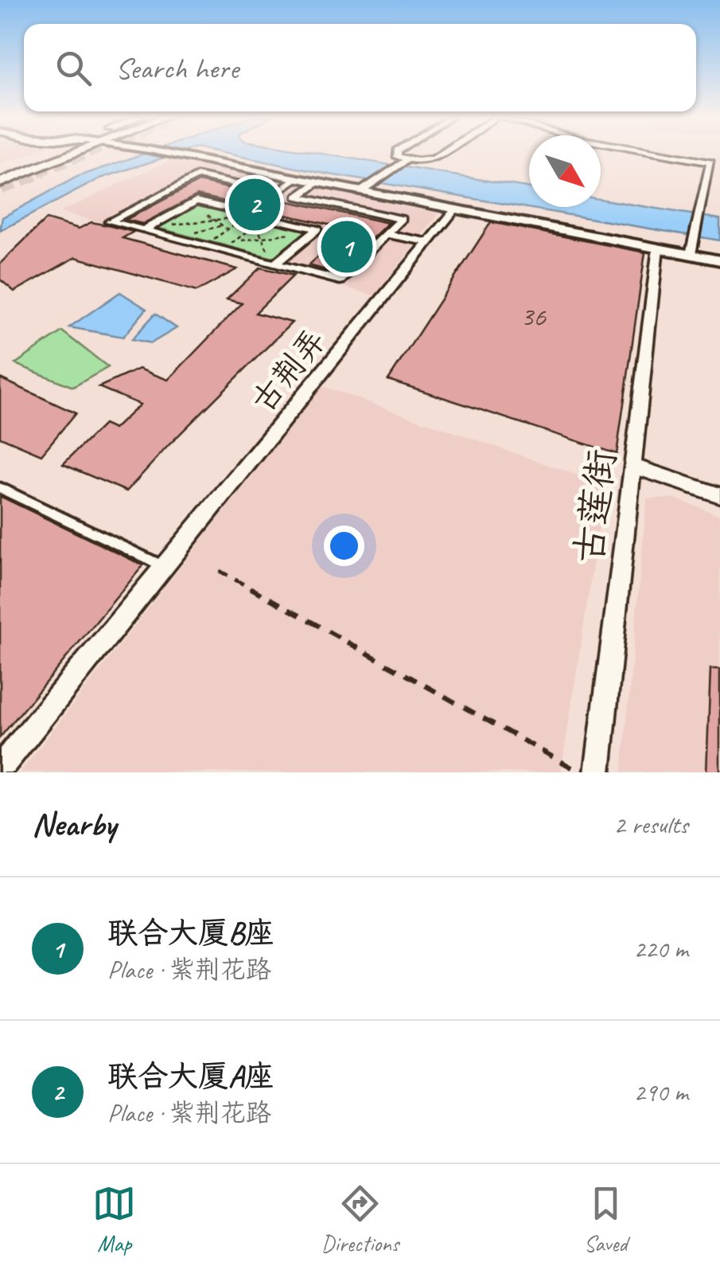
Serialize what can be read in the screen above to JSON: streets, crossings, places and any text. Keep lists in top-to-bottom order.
{
  "streets": {
    "street": ["古荆弄", "古莲街"]
  },
  "house_numbers": ["36"],
  "north": "bottom right",
  "page": {
    "search": "Search here",
    "pins": ["2", "1"],
    "heading": ["Nearby", "2 results"],
    "list": [
      {
        "mark": "1",
        "name": "联合大厦B座",
        "note": "Place · 紫荆花路",
        "value": "220 m"
      },
      {
        "mark": "2",
        "name": "联合大厦A座",
        "note": "Place · 紫荆花路",
        "value": "290 m"
      }
    ],
    "nav": ["Map", "Directions", "Saved"]
  }
}
